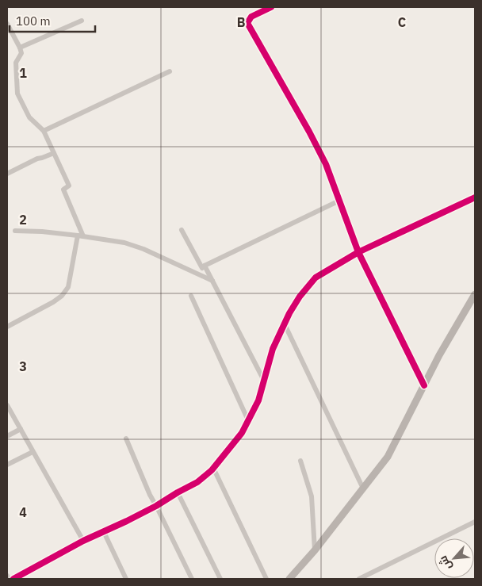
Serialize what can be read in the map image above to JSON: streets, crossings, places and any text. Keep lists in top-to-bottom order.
{
  "scale_bar": "100 m",
  "north": "bottom left",
  "grid": {
    "columns": ["B", "C"],
    "rows": [
      "1",
      "2",
      "3",
      "4"
    ]
  }
}
